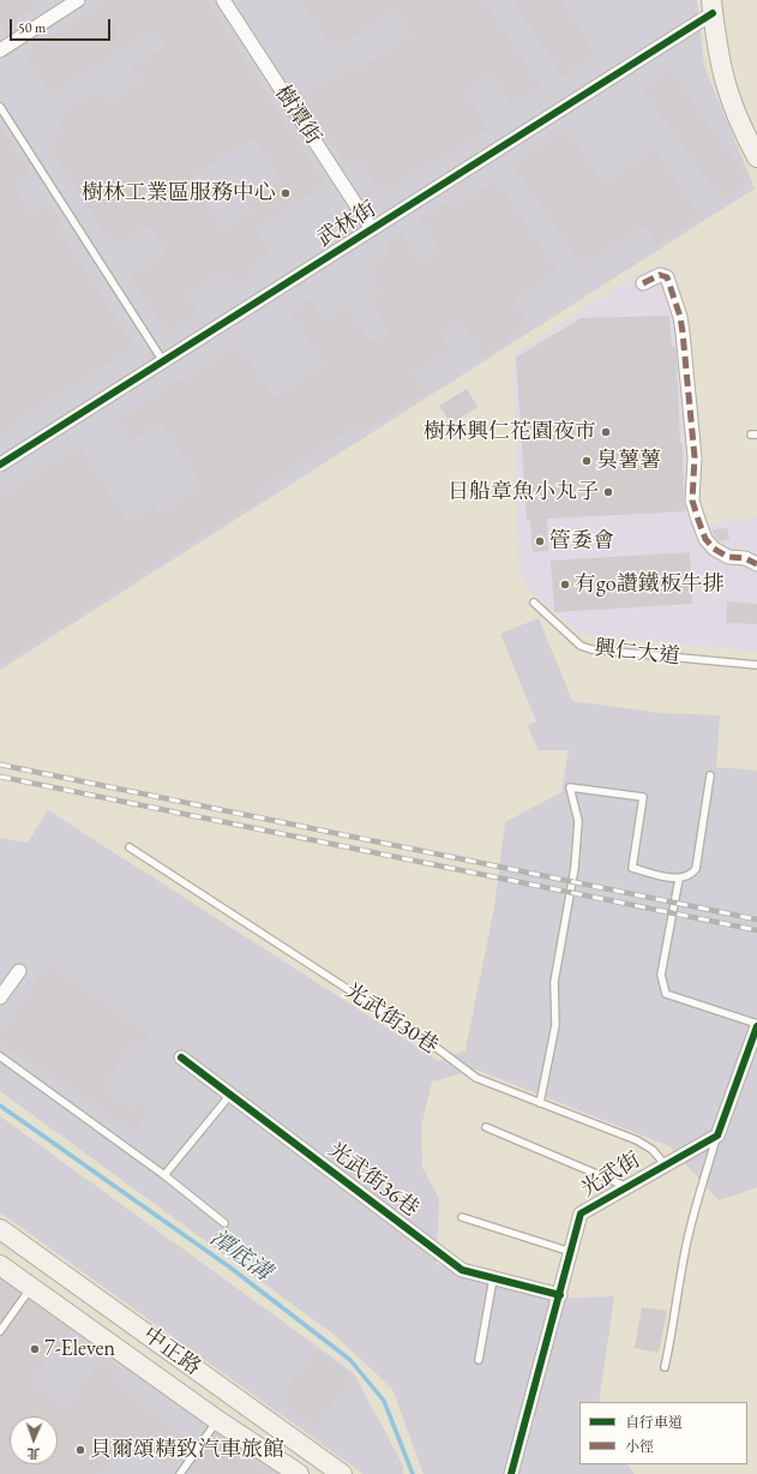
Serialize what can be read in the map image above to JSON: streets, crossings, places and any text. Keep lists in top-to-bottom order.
{
  "streets": {
    "main road": ["中正路"],
    "street": [
      "樹潭街",
      "武林街",
      "光武街",
      "光武街36巷"
    ],
    "lane": ["興仁大道", "光武街30巷"]
  },
  "crossings": [
    ["樹潭街", "武林街"],
    ["光武街30巷", "光武街"],
    ["光武街", "光武街36巷"]
  ],
  "water": ["潭底溝"],
  "places": [
    "樹林工業區服務中心",
    "樹林興仁花園夜市",
    "臭薯薯",
    "日船章魚小丸子",
    "管委會",
    "有go讚鐵板牛排",
    "7-Eleven",
    "貝爾頌精致汽車旅館"
  ],
  "legend": ["自行車道", "小徑"],
  "scale_bar": "50 m",
  "north": "bottom"
}
